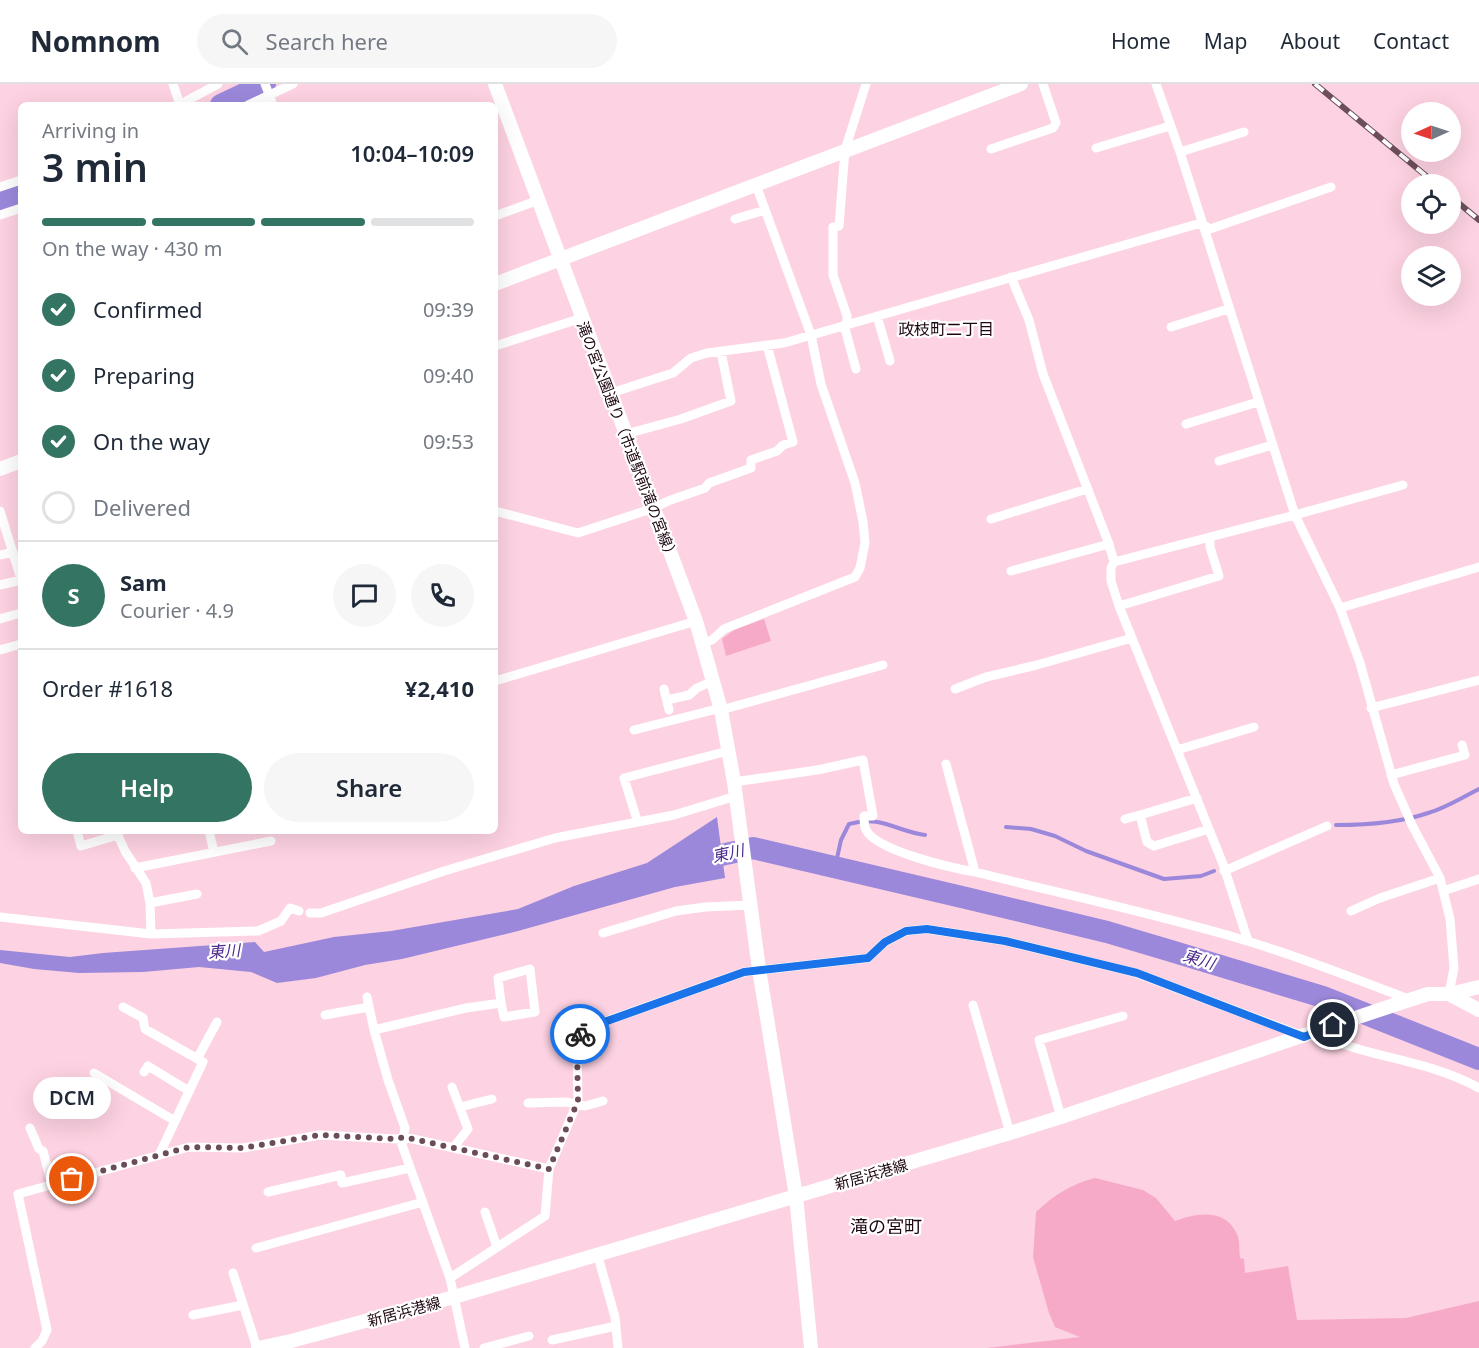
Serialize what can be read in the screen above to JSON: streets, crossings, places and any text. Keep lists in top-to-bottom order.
{
  "streets": {
    "street": ["滝の宮公園通り（市道駅前滝の宮線）", "新居浜港線"]
  },
  "districts": ["政枝町二丁目", "滝の宮町"],
  "water": ["東川"],
  "places": ["DCM"],
  "north": "left",
  "page": {
    "header": "Nomnom",
    "search": "Search here",
    "nav": [
      "Home",
      "Map",
      "About",
      "Contact"
    ],
    "heading": ["3 min", "Arriving in", "10:04–10:09"],
    "panel": [
      "Sam",
      "Courier · 4.9",
      "Order #1618",
      "¥2,410"
    ],
    "bar": "On the way · 430 m",
    "list": [
      ["Confirmed", "09:39"],
      ["Preparing", "09:40"],
      ["On the way", "09:53"],
      "Delivered"
    ],
    "round": "S",
    "buttons": ["Help", "Share"],
    "bubble": "DCM"
  }
}
